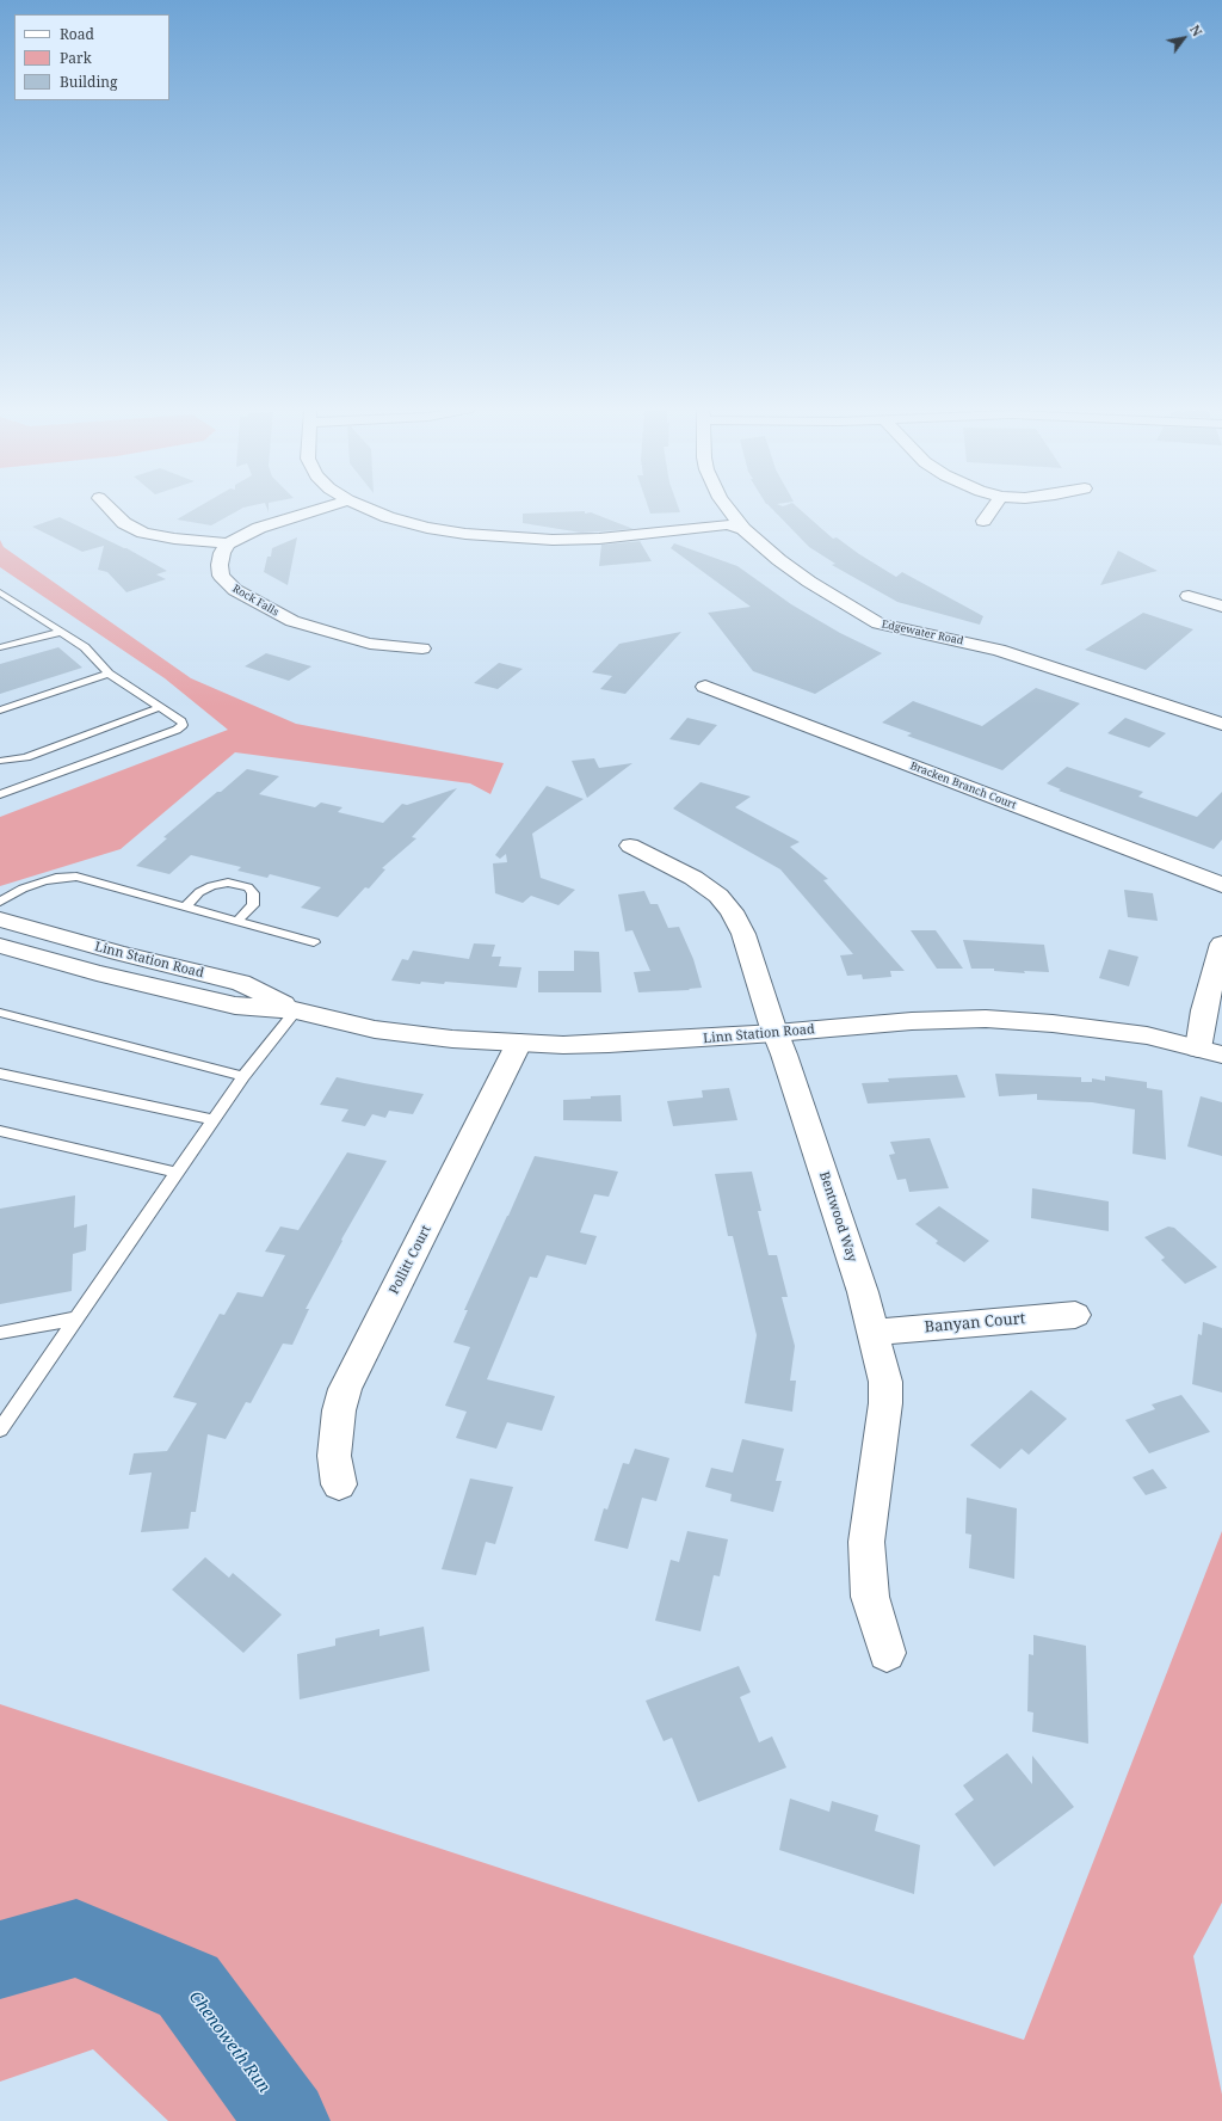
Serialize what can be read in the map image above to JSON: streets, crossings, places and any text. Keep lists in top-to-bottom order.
{
  "streets": {
    "street": [
      "Rock Falls",
      "Edgewater Road",
      "Bracken Branch Court",
      "Linn Station Road",
      "Bentwood Way",
      "Pollitt Court",
      "Banyan Court"
    ]
  },
  "crossings": [
    ["Linn Station Road", "Bentwood Way"],
    ["Linn Station Road", "Pollitt Court"],
    ["Bentwood Way", "Banyan Court"]
  ],
  "water": ["Chenoweth Run"],
  "legend": ["Road", "Park", "Building"],
  "north": "top right"
}
